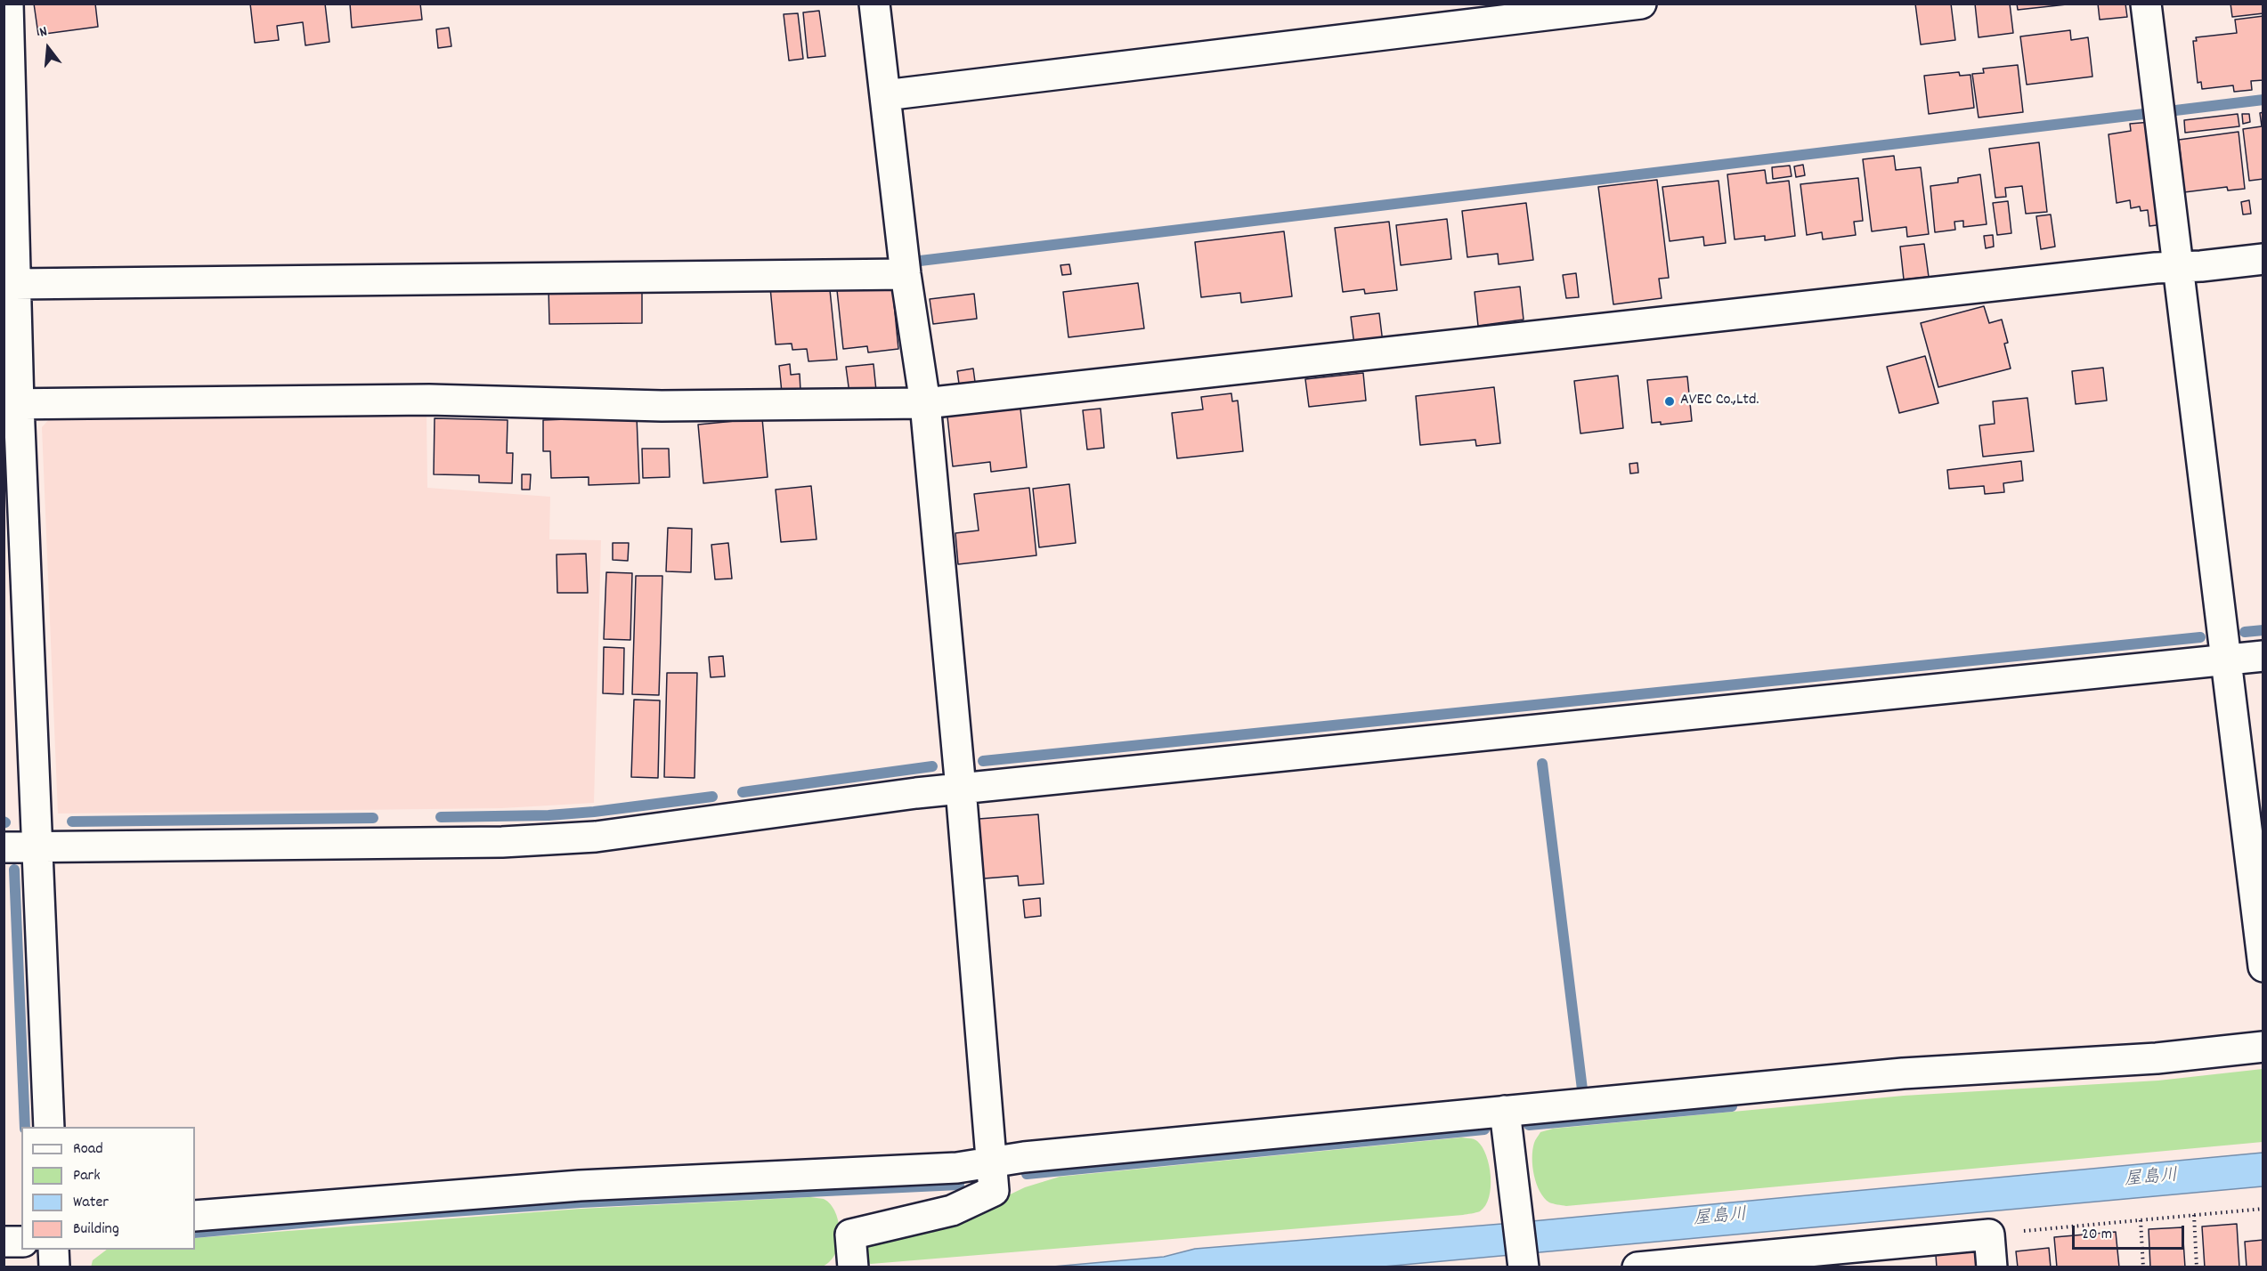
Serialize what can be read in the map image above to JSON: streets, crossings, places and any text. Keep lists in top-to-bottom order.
{
  "water": ["屋島川"],
  "places": ["AVEC Co.,Ltd."],
  "legend": [
    "Road",
    "Park",
    "Water",
    "Building"
  ],
  "scale_bar": "20 m",
  "north": "top"
}
